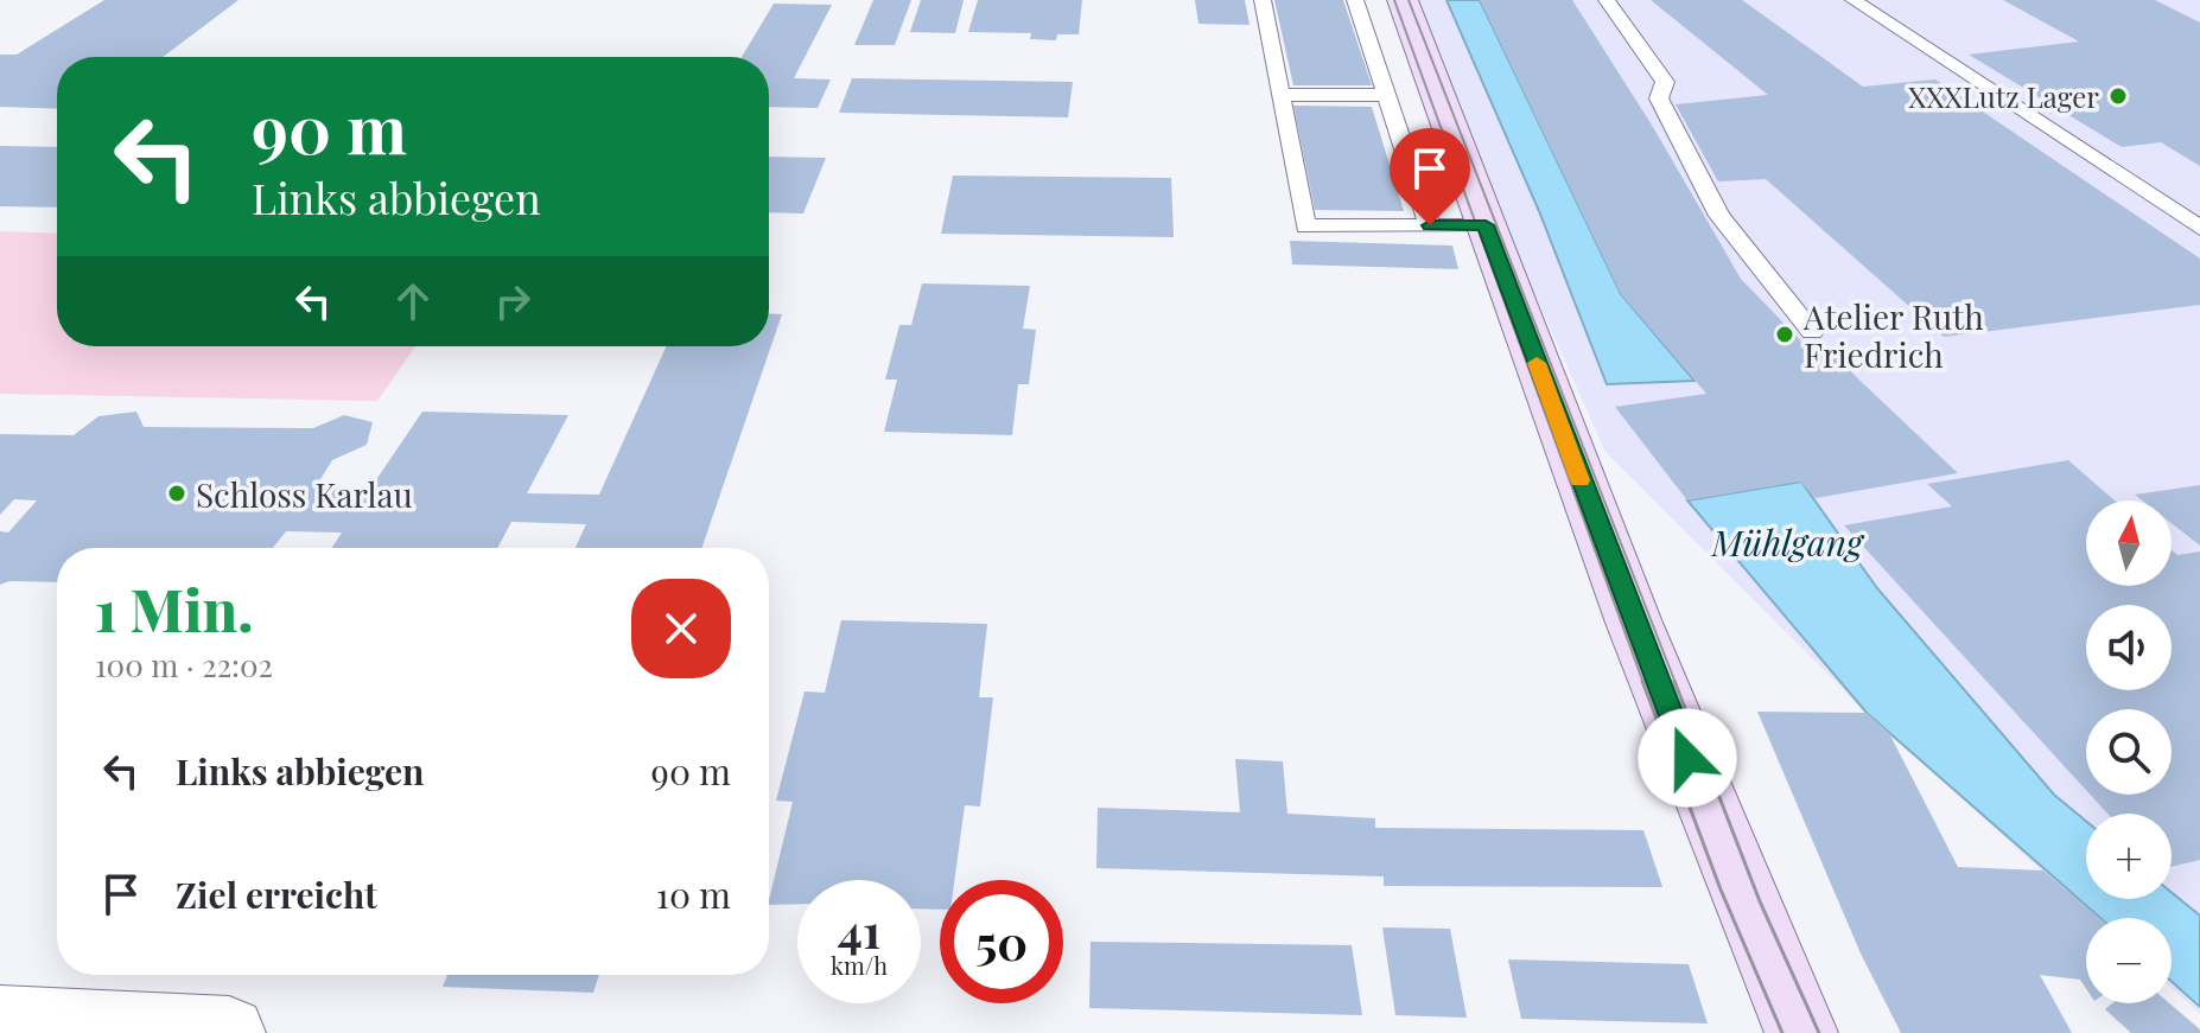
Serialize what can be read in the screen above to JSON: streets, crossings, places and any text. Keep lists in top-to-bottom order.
{
  "water": ["Mühlgang"],
  "places": ["XXXLutz Lager", "Atelier Ruth Friedrich", "Schloss Karlau"],
  "north": "top",
  "page": {
    "turn": ["90 m", "Links abbiegen"],
    "map_buttons": ["+", "−"],
    "heading": ["1 Min.", "100 m · 22:02"],
    "list": [
      {
        "name": "Links abbiegen",
        "value": "90 m"
      },
      {
        "name": "Ziel erreicht",
        "value": "10 m"
      }
    ],
    "speed": "41 km/h",
    "limit": "50"
  }
}
